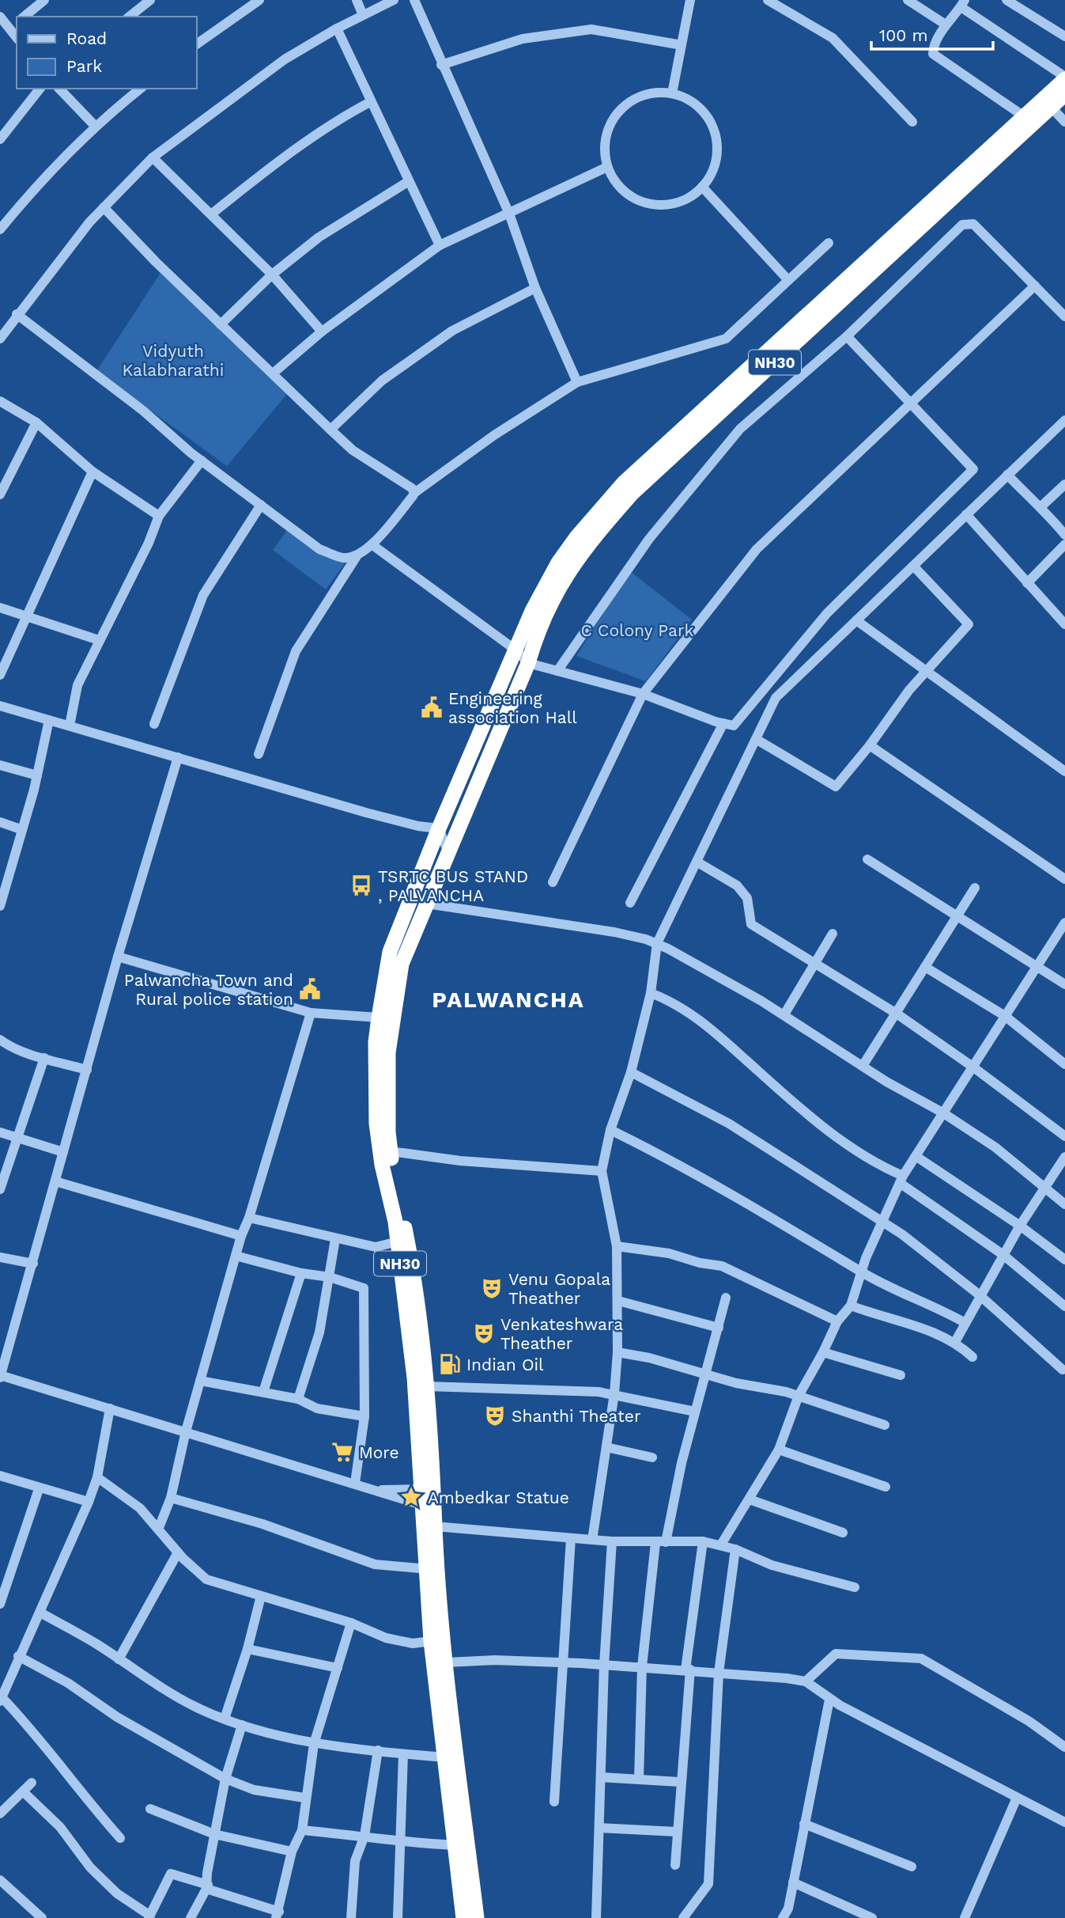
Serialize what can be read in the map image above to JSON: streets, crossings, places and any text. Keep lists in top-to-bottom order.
{
  "streets": {
    "highway": ["NH30"]
  },
  "districts": ["PALWANCHA"],
  "parks": ["Vidyuth Kalabharathi", "C Colony Park"],
  "places": {
    "public building": ["Engineering association Hall", "Palwancha Town and Rural police station"],
    "bus stop": ["TSRTC BUS STAND , PALVANCHA"],
    "theatre": ["Venu Gopala Theather", "Venkateshwara Theather", "Shanthi Theater"],
    "fuel station": ["Indian Oil"],
    "supermarket": ["More"],
    "place": ["Ambedkar Statue"]
  },
  "legend": ["Road", "Park"],
  "scale_bar": "100 m"
}
